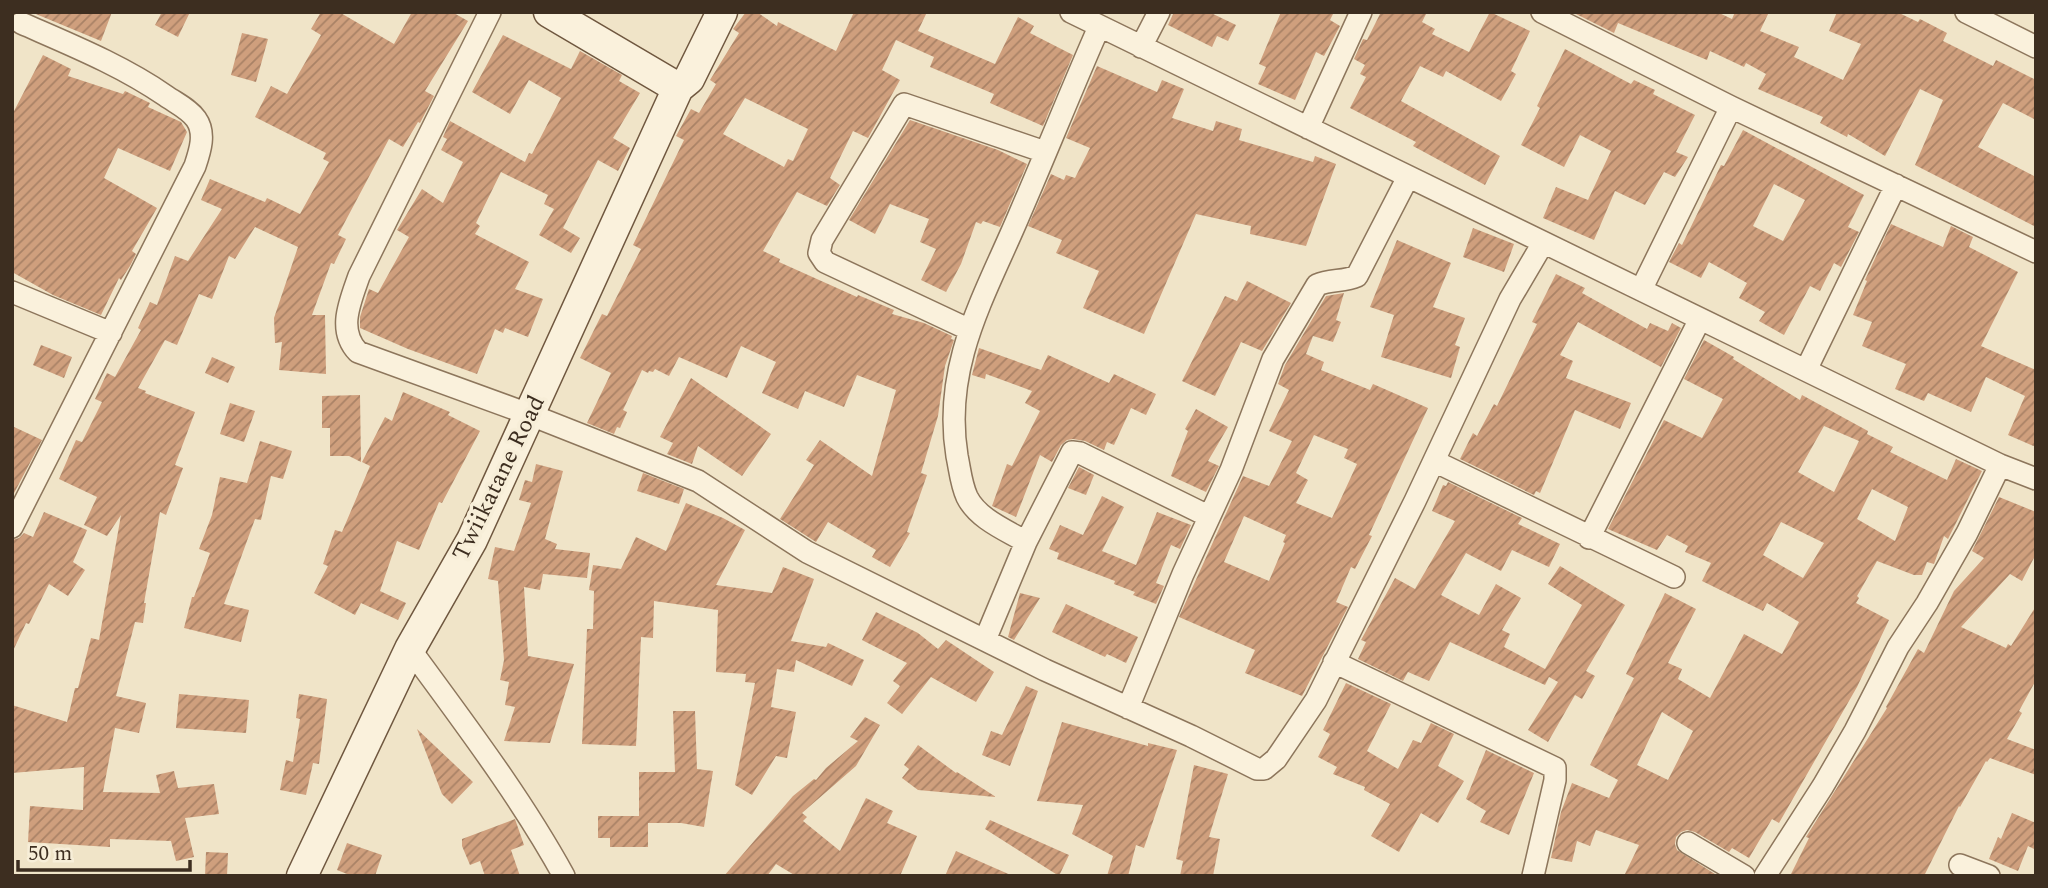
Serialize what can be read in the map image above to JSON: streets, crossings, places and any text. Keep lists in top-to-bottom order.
{
  "streets": {
    "street": ["Twiikatane Road"]
  },
  "scale_bar": "50 m"
}
